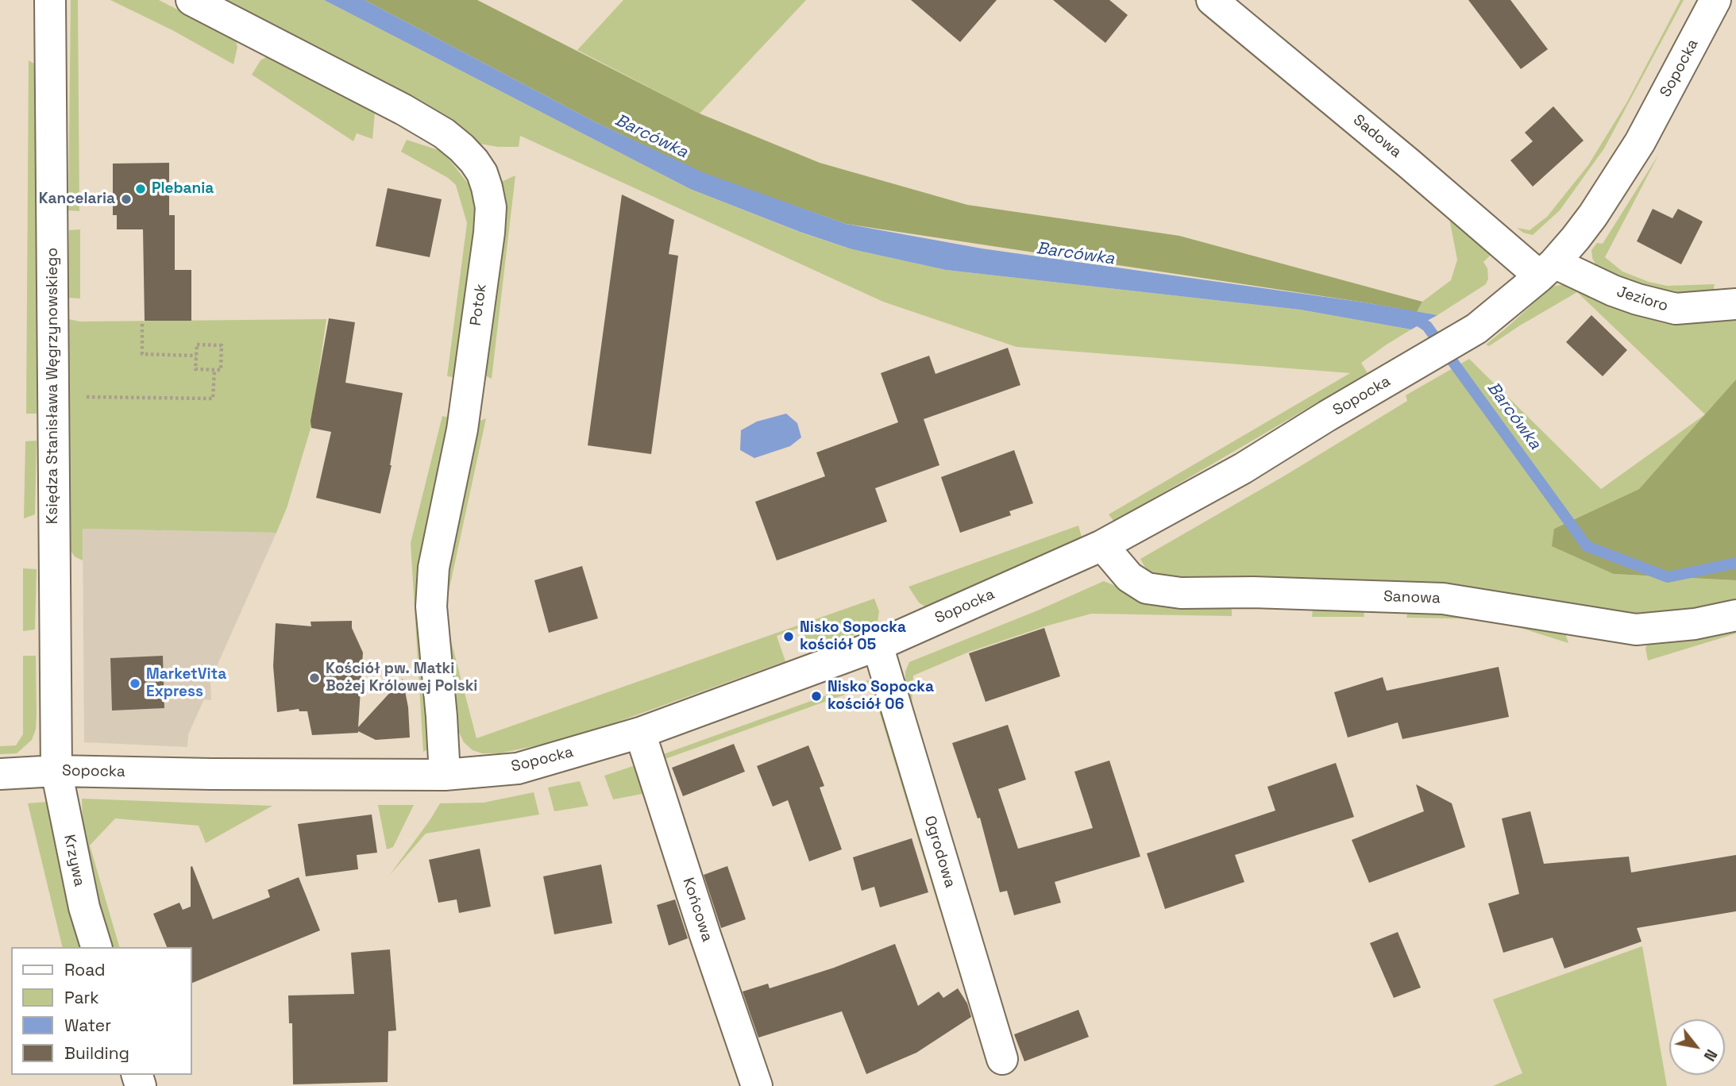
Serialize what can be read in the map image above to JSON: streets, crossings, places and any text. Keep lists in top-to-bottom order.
{
  "streets": {
    "street": [
      "Sopocka",
      "Sadowa",
      "Jezioro",
      "Potok",
      "Księdza Stanisława Węgrzynowskiego",
      "Sanowa",
      "Ogrodowa",
      "Krzywa",
      "Końcowa"
    ]
  },
  "crossings": [
    ["Sopocka", "Sadowa"],
    ["Sopocka", "Jezioro"],
    ["Sopocka", "Potok"],
    ["Sopocka", "Księdza Stanisława Węgrzynowskiego"],
    ["Sopocka", "Sanowa"],
    ["Sopocka", "Ogrodowa"],
    ["Sopocka", "Krzywa"],
    ["Sopocka", "Końcowa"],
    ["Sadowa", "Jezioro"],
    ["Księdza Stanisława Węgrzynowskiego", "Krzywa"]
  ],
  "water": ["Barcówka"],
  "places": [
    "Plebania",
    "Kancelaria",
    "Nisko Sopocka kościół 05",
    "Kościół pw. Matki Bożej Królowej Polski",
    "MarketVita Express",
    "Nisko Sopocka kościół 06"
  ],
  "legend": [
    "Road",
    "Park",
    "Water",
    "Building"
  ],
  "north": "bottom right"
}
